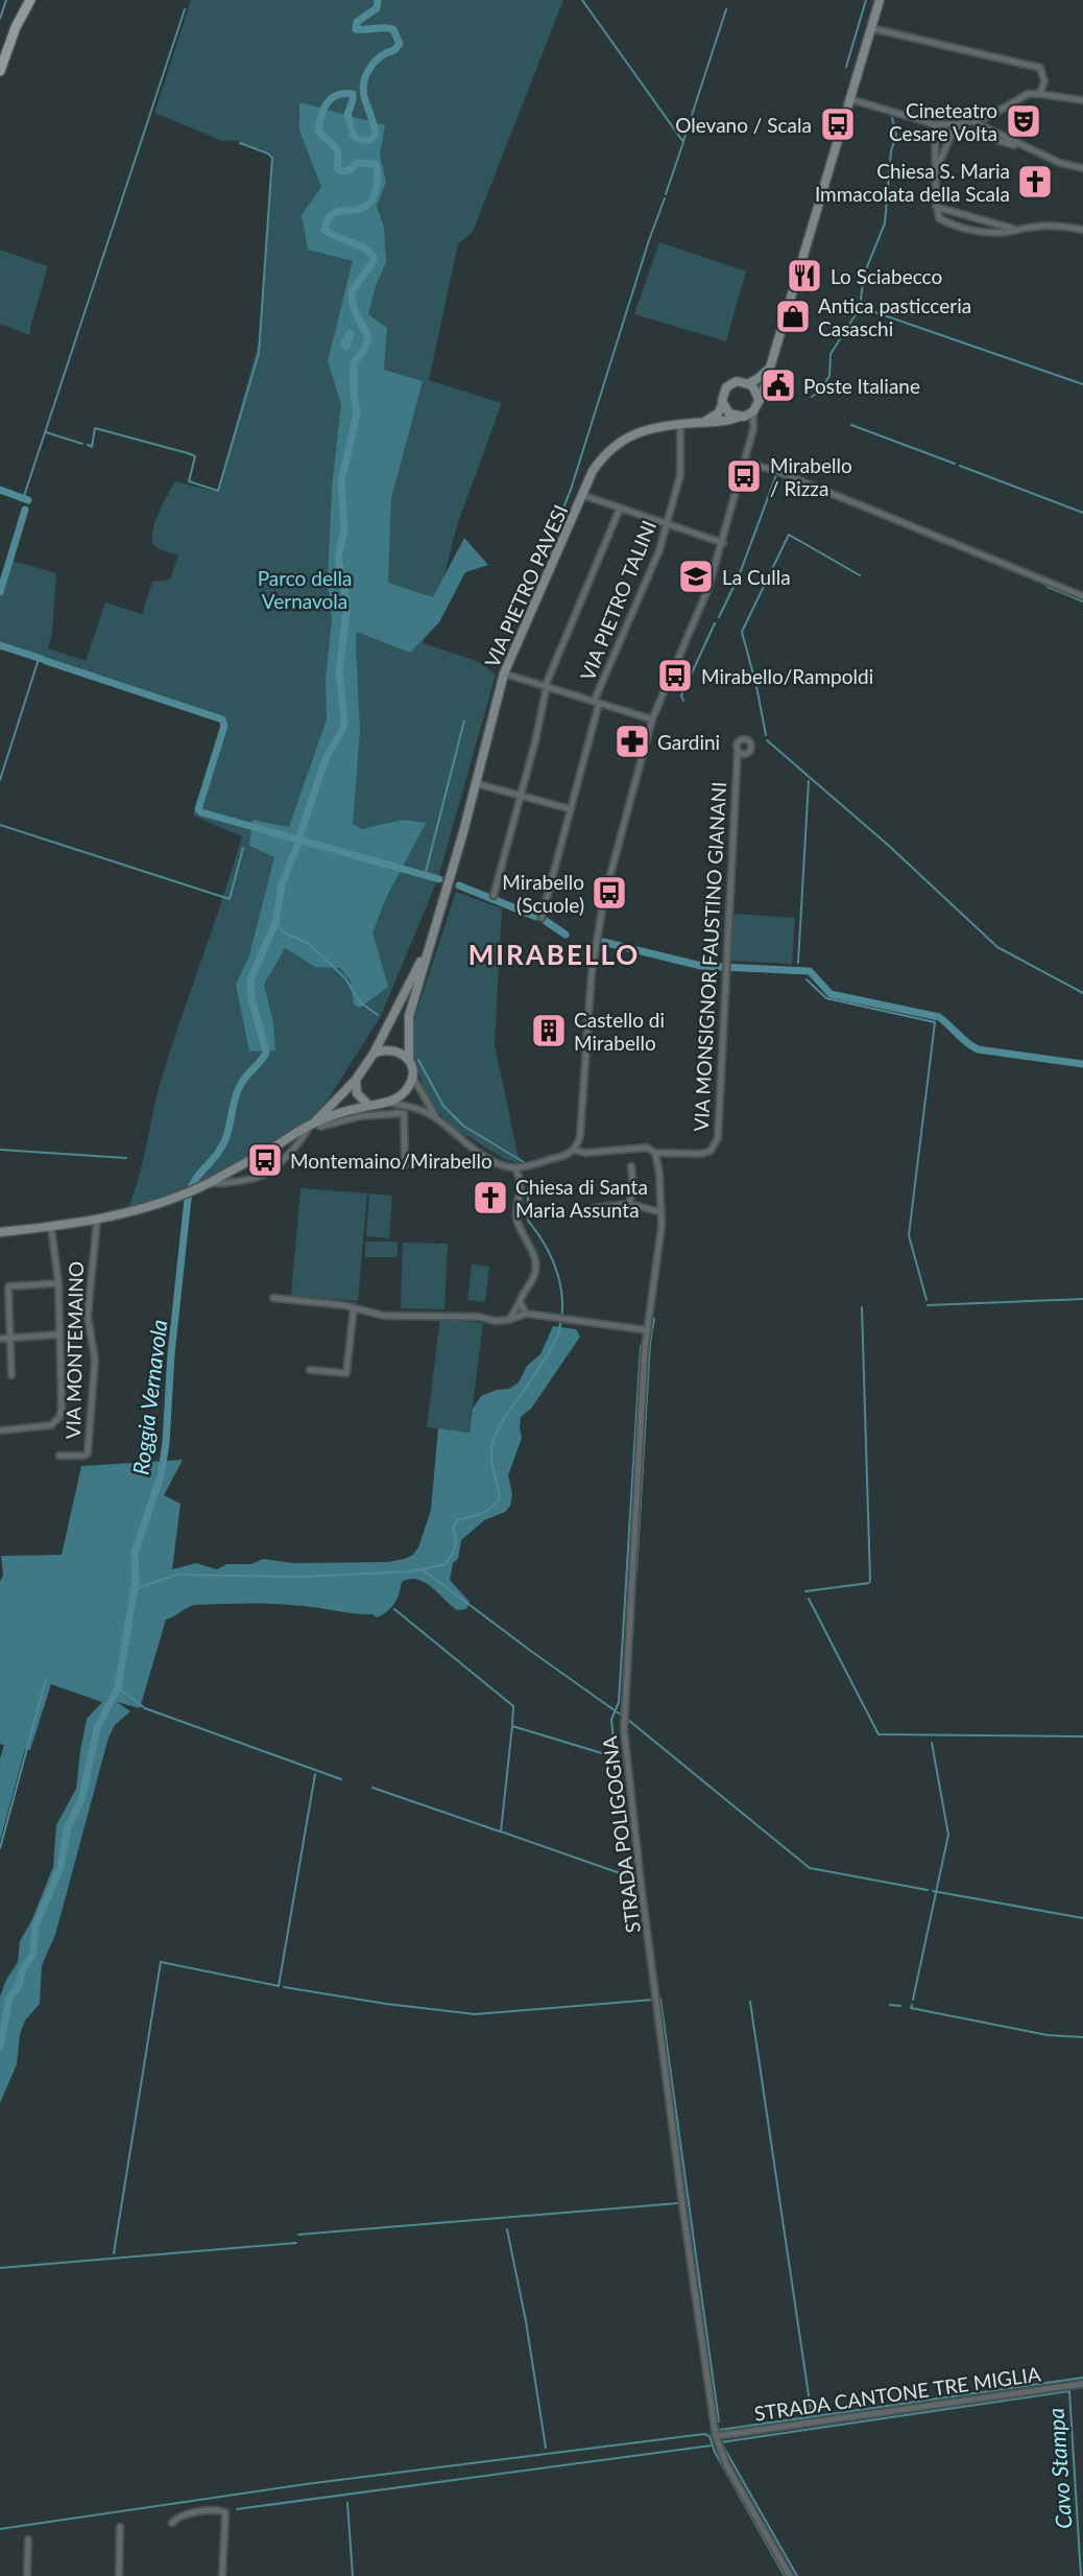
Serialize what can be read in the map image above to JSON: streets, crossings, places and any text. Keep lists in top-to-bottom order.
{
  "streets": {
    "street": [
      "VIA PIETRO PAVESI",
      "VIA PIETRO TALINI",
      "VIA MONSIGNOR FAUSTINO GIANANI",
      "VIA MONTEMAINO",
      "STRADA POLIGOGNA",
      "STRADA CANTONE TRE MIGLIA"
    ]
  },
  "crossings": [
    ["VIA PIETRO PAVESI", "VIA PIETRO TALINI"],
    ["VIA MONSIGNOR FAUSTINO GIANANI", "STRADA POLIGOGNA"],
    ["STRADA POLIGOGNA", "STRADA CANTONE TRE MIGLIA"]
  ],
  "districts": ["MIRABELLO"],
  "water": ["Roggia Vernavola", "Cavo Stampa"],
  "parks": ["Parco della Vernavola"],
  "places": {
    "theatre": ["Cineteatro Cesare Volta"],
    "bus stop": [
      "Olevano / Scala",
      "Mirabello / Rizza",
      "Mirabello/Rampoldi",
      "Mirabello (Scuole)",
      "Montemaino/Mirabello"
    ],
    "church": ["Chiesa S. Maria Immacolata della Scala", "Chiesa di Santa Maria Assunta"],
    "restaurant": ["Lo Sciabecco"],
    "shop": ["Antica pasticceria Casaschi"],
    "public building": ["Poste Italiane"],
    "school or university": ["La Culla"],
    "pharmacy": ["Gardini"],
    "building": ["Castello di Mirabello"]
  }
}
